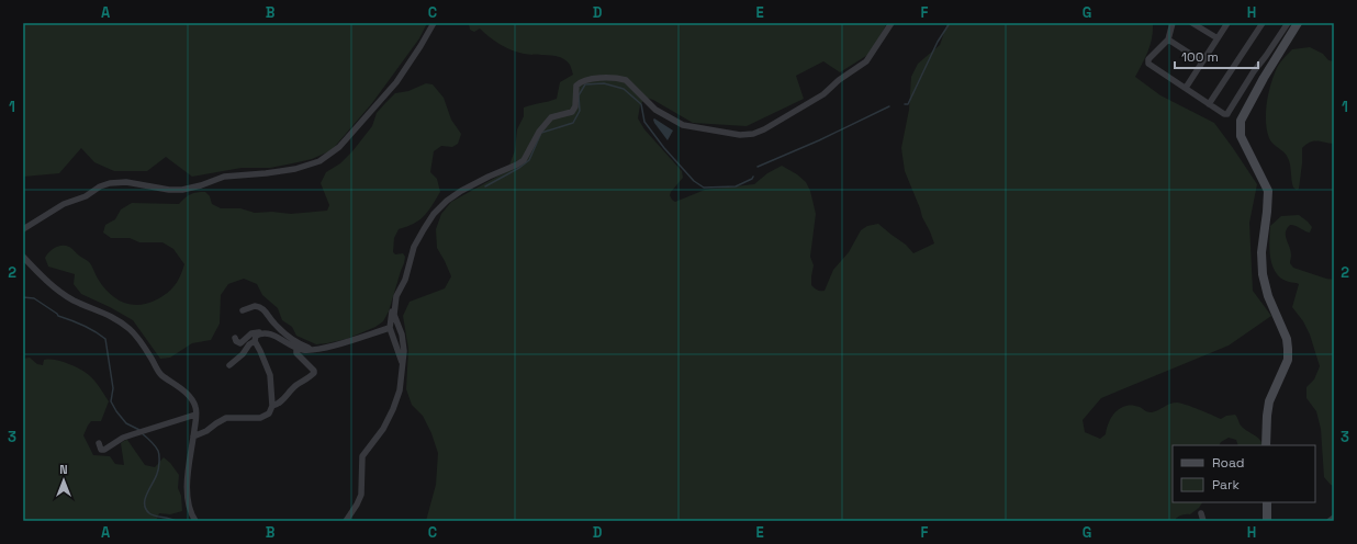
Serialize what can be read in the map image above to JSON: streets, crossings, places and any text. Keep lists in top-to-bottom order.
{
  "legend": ["Road", "Park"],
  "scale_bar": "100 m",
  "north": "top",
  "grid": {
    "columns": [
      "A",
      "B",
      "C",
      "D",
      "E",
      "F",
      "G",
      "H"
    ],
    "rows": ["1", "2", "3"]
  }
}
